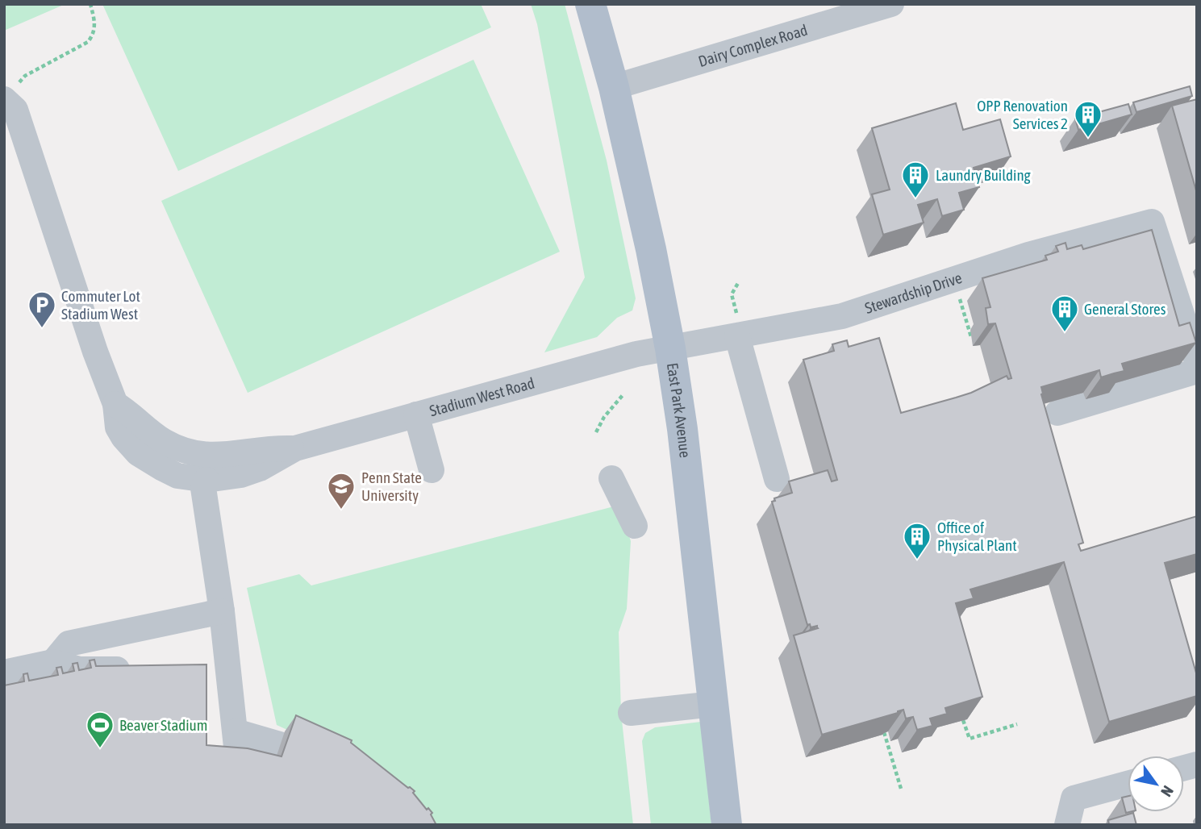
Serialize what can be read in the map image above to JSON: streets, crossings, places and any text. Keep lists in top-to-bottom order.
{
  "streets": {
    "main road": ["East Park Avenue"],
    "lane": ["Dairy Complex Road", "Stewardship Drive", "Stadium West Road"]
  },
  "crossings": [
    ["Dairy Complex Road", "East Park Avenue"],
    ["Stewardship Drive", "Stadium West Road"],
    ["Stewardship Drive", "East Park Avenue"],
    ["Stadium West Road", "East Park Avenue"]
  ],
  "places": {
    "building": [
      "OPP Renovation Services 2",
      "Laundry Building",
      "General Stores",
      "Office of Physical Plant"
    ],
    "parking": ["Commuter Lot Stadium West"],
    "school or university": ["Penn State University"],
    "sports": ["Beaver Stadium"]
  },
  "north": "bottom right"
}
